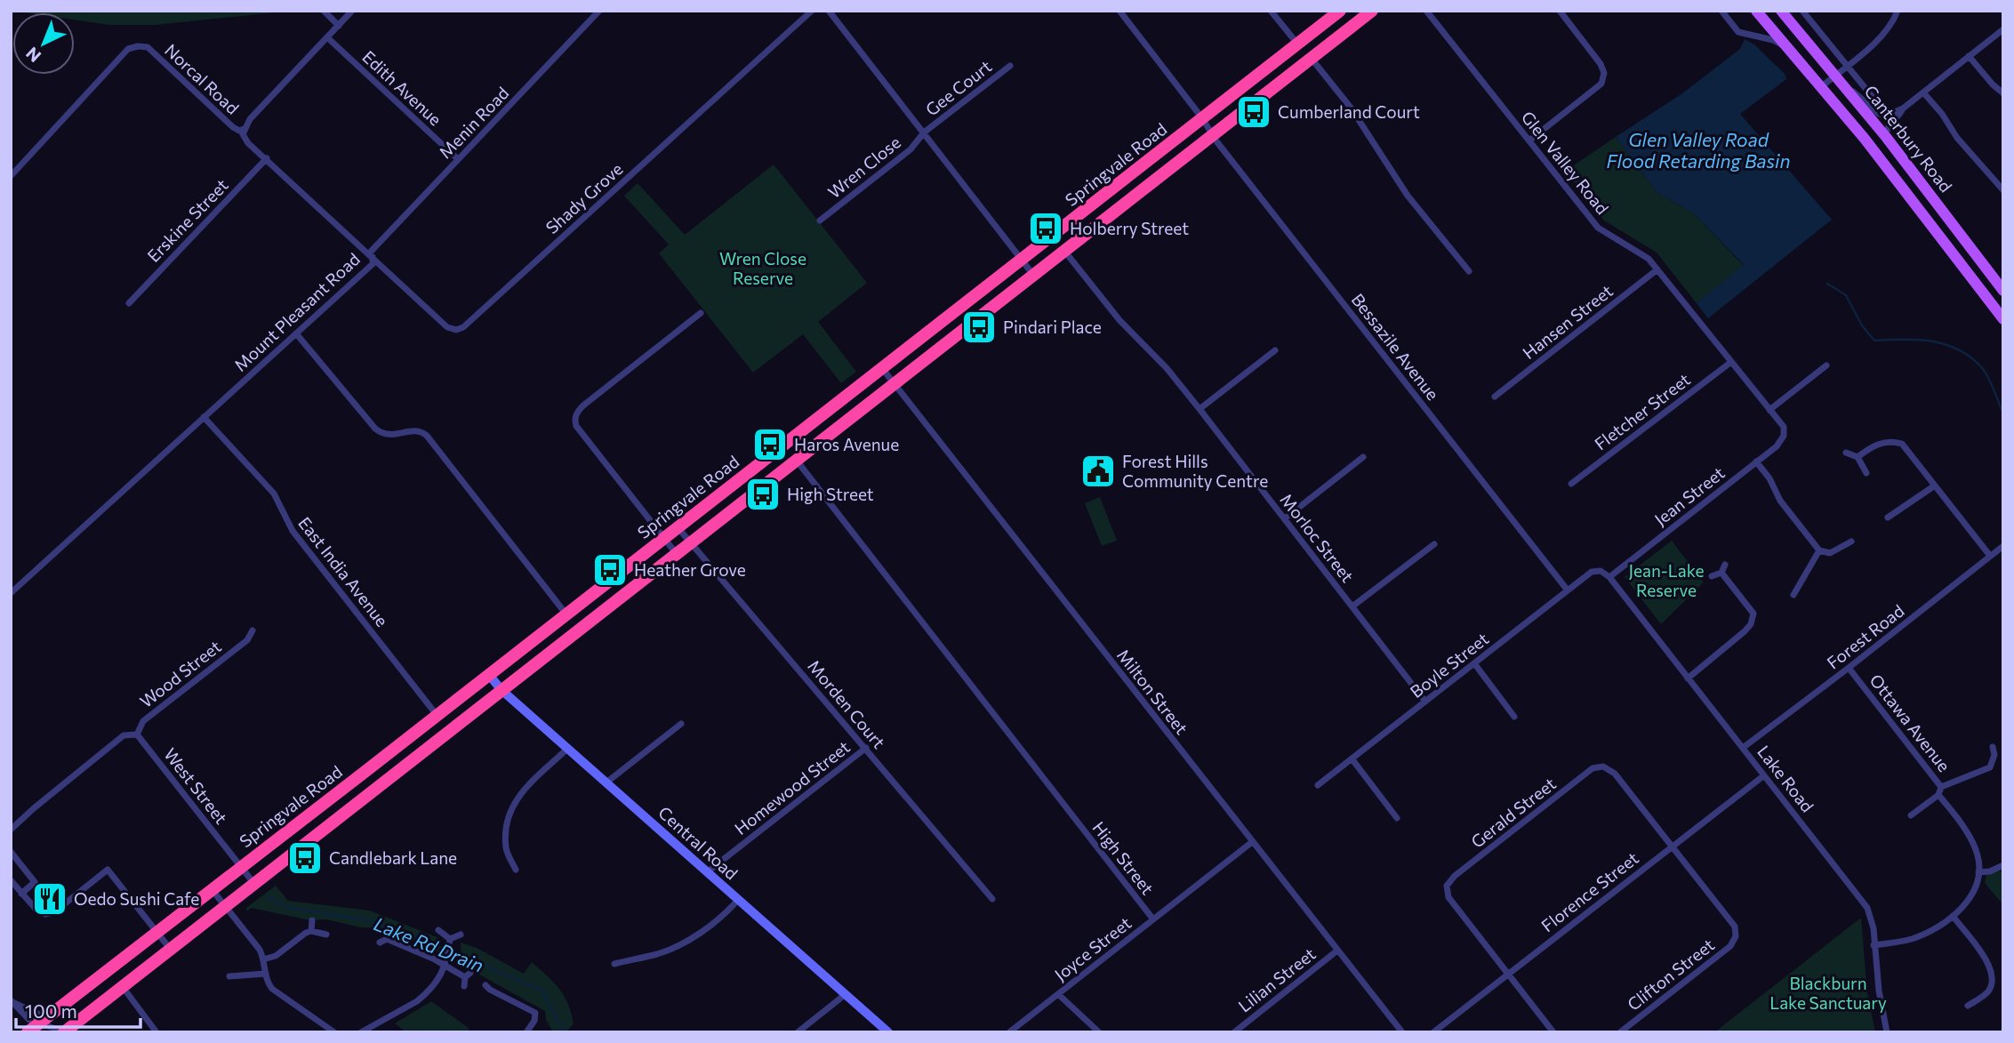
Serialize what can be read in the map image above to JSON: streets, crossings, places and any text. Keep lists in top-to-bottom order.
{
  "streets": {
    "highway": ["Springvale Road"],
    "main road": ["Canterbury Road"],
    "street": [
      "Norcal Road",
      "Edith Avenue",
      "Gee Court",
      "Menin Road",
      "Glen Valley Road",
      "Wren Close",
      "Shady Grove",
      "Erskine Street",
      "Mount Pleasant Road",
      "Hansen Street",
      "Bessazile Avenue",
      "Fletcher Street",
      "Jean Street",
      "Morloc Street",
      "East India Avenue",
      "Forest Road",
      "Boyle Street",
      "Wood Street",
      "Milton Street",
      "Morden Court",
      "Ottawa Avenue",
      "Lake Road",
      "West Street",
      "Homewood Street",
      "Gerald Street",
      "Central Road",
      "High Street",
      "Florence Street",
      "Joyce Street",
      "Clifton Street",
      "Lilian Street"
    ]
  },
  "crossings": [
    ["Norcal Road", "Mount Pleasant Road"],
    ["Edith Avenue", "Menin Road"],
    ["Gee Court", "Wren Close"],
    ["Menin Road", "Shady Grove"],
    ["Menin Road", "Mount Pleasant Road"],
    ["Glen Valley Road", "Hansen Street"],
    ["Glen Valley Road", "Fletcher Street"],
    ["Glen Valley Road", "Jean Street"],
    ["Springvale Road", "Bessazile Avenue"],
    ["Springvale Road", "East India Avenue"],
    ["Springvale Road", "Milton Street"],
    ["Springvale Road", "Morden Court"],
    ["Springvale Road", "West Street"],
    ["Springvale Road", "Central Road"],
    ["Shady Grove", "Mount Pleasant Road"],
    ["Erskine Street", "Mount Pleasant Road"],
    ["Mount Pleasant Road", "East India Avenue"],
    ["Bessazile Avenue", "Boyle Street"],
    ["Jean Street", "Lake Road"],
    ["Morloc Street", "Boyle Street"],
    ["Forest Road", "Ottawa Avenue"],
    ["Forest Road", "Lake Road"],
    ["Boyle Street", "Lake Road"],
    ["Wood Street", "West Street"],
    ["Milton Street", "Joyce Street"],
    ["Milton Street", "Lilian Street"],
    ["Morden Court", "Homewood Street"],
    ["Lake Road", "Florence Street"],
    ["Homewood Street", "Central Road"],
    ["Gerald Street", "Florence Street"],
    ["Gerald Street", "Clifton Street"],
    ["High Street", "Joyce Street"],
    ["Florence Street", "Clifton Street"]
  ],
  "water": ["Glen Valley Road Flood Retarding Basin", "Lake Rd Drain"],
  "parks": ["Wren Close Reserve", "Jean-Lake Reserve", "Blackburn Lake Sanctuary"],
  "places": {
    "bus stop": [
      "Cumberland Court",
      "Holberry Street",
      "Pindari Place",
      "Haros Avenue",
      "High Street",
      "Heather Grove",
      "Candlebark Lane"
    ],
    "public building": ["Forest Hills Community Centre"],
    "restaurant": ["Oedo Sushi Cafe"]
  },
  "scale_bar": "100 m",
  "north": "bottom left"
}
